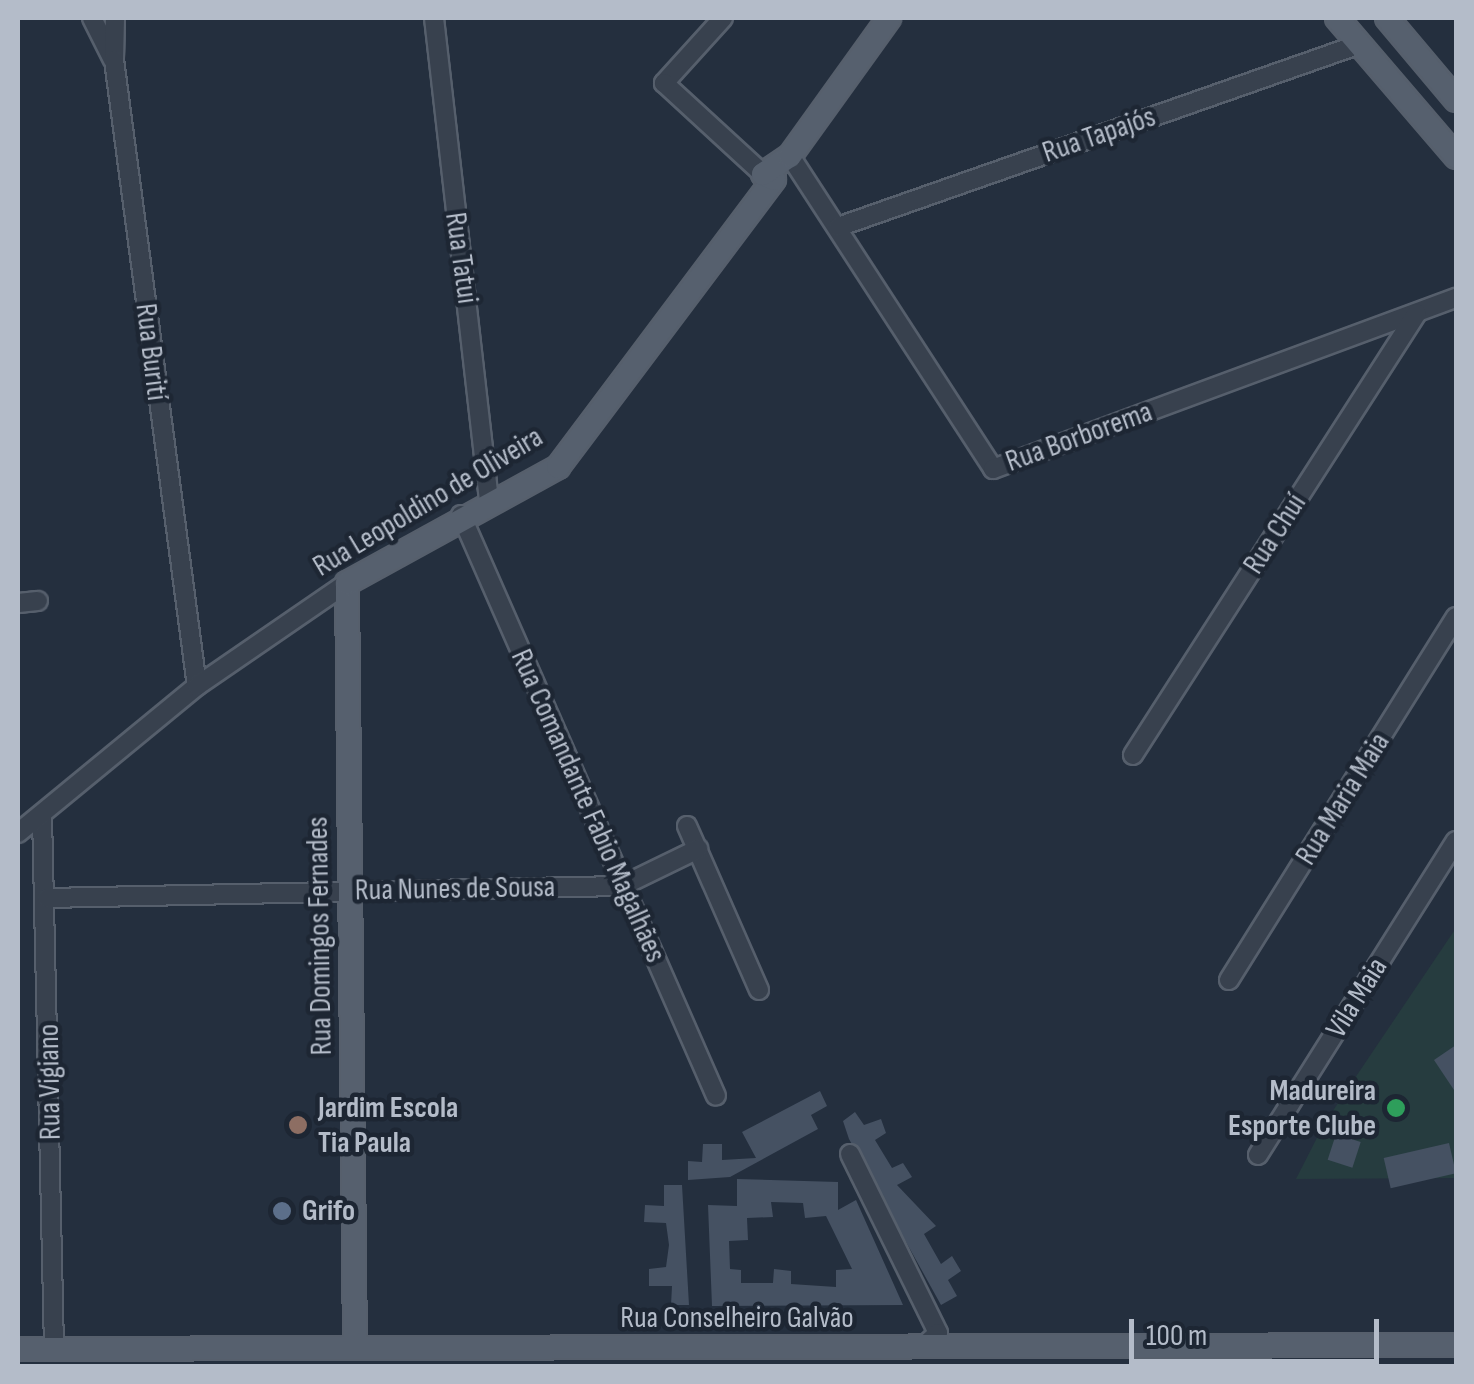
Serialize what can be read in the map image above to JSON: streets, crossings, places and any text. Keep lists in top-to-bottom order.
{
  "streets": {
    "main road": ["Rua Leopoldino de Oliveira", "Rua Domingos Fernades", "Rua Conselheiro Galvão"],
    "street": [
      "Rua Tapajós",
      "Rua Tatui",
      "Rua Burití",
      "Rua Borborema",
      "Rua Chuí",
      "Rua Maria Maia",
      "Rua Comandante Fabio Magalhães",
      "Rua Nunes de Sousa",
      "Vila Maia",
      "Rua Vigiano"
    ]
  },
  "crossings": [
    ["Rua Tapajós", "Rua Borborema"],
    ["Rua Tatui", "Rua Leopoldino de Oliveira"],
    ["Rua Burití", "Rua Leopoldino de Oliveira"],
    ["Rua Borborema", "Rua Chuí"],
    ["Rua Leopoldino de Oliveira", "Rua Comandante Fabio Magalhães"],
    ["Rua Leopoldino de Oliveira", "Rua Domingos Fernades"],
    ["Rua Leopoldino de Oliveira", "Rua Vigiano"],
    ["Rua Comandante Fabio Magalhães", "Rua Nunes de Sousa"],
    ["Rua Nunes de Sousa", "Rua Domingos Fernades"],
    ["Rua Nunes de Sousa", "Rua Vigiano"],
    ["Rua Domingos Fernades", "Rua Conselheiro Galvão"],
    ["Rua Vigiano", "Rua Conselheiro Galvão"]
  ],
  "places": ["Madureira Esporte Clube", "Jardim Escola Tia Paula", "Grifo"],
  "scale_bar": "100 m"
}
